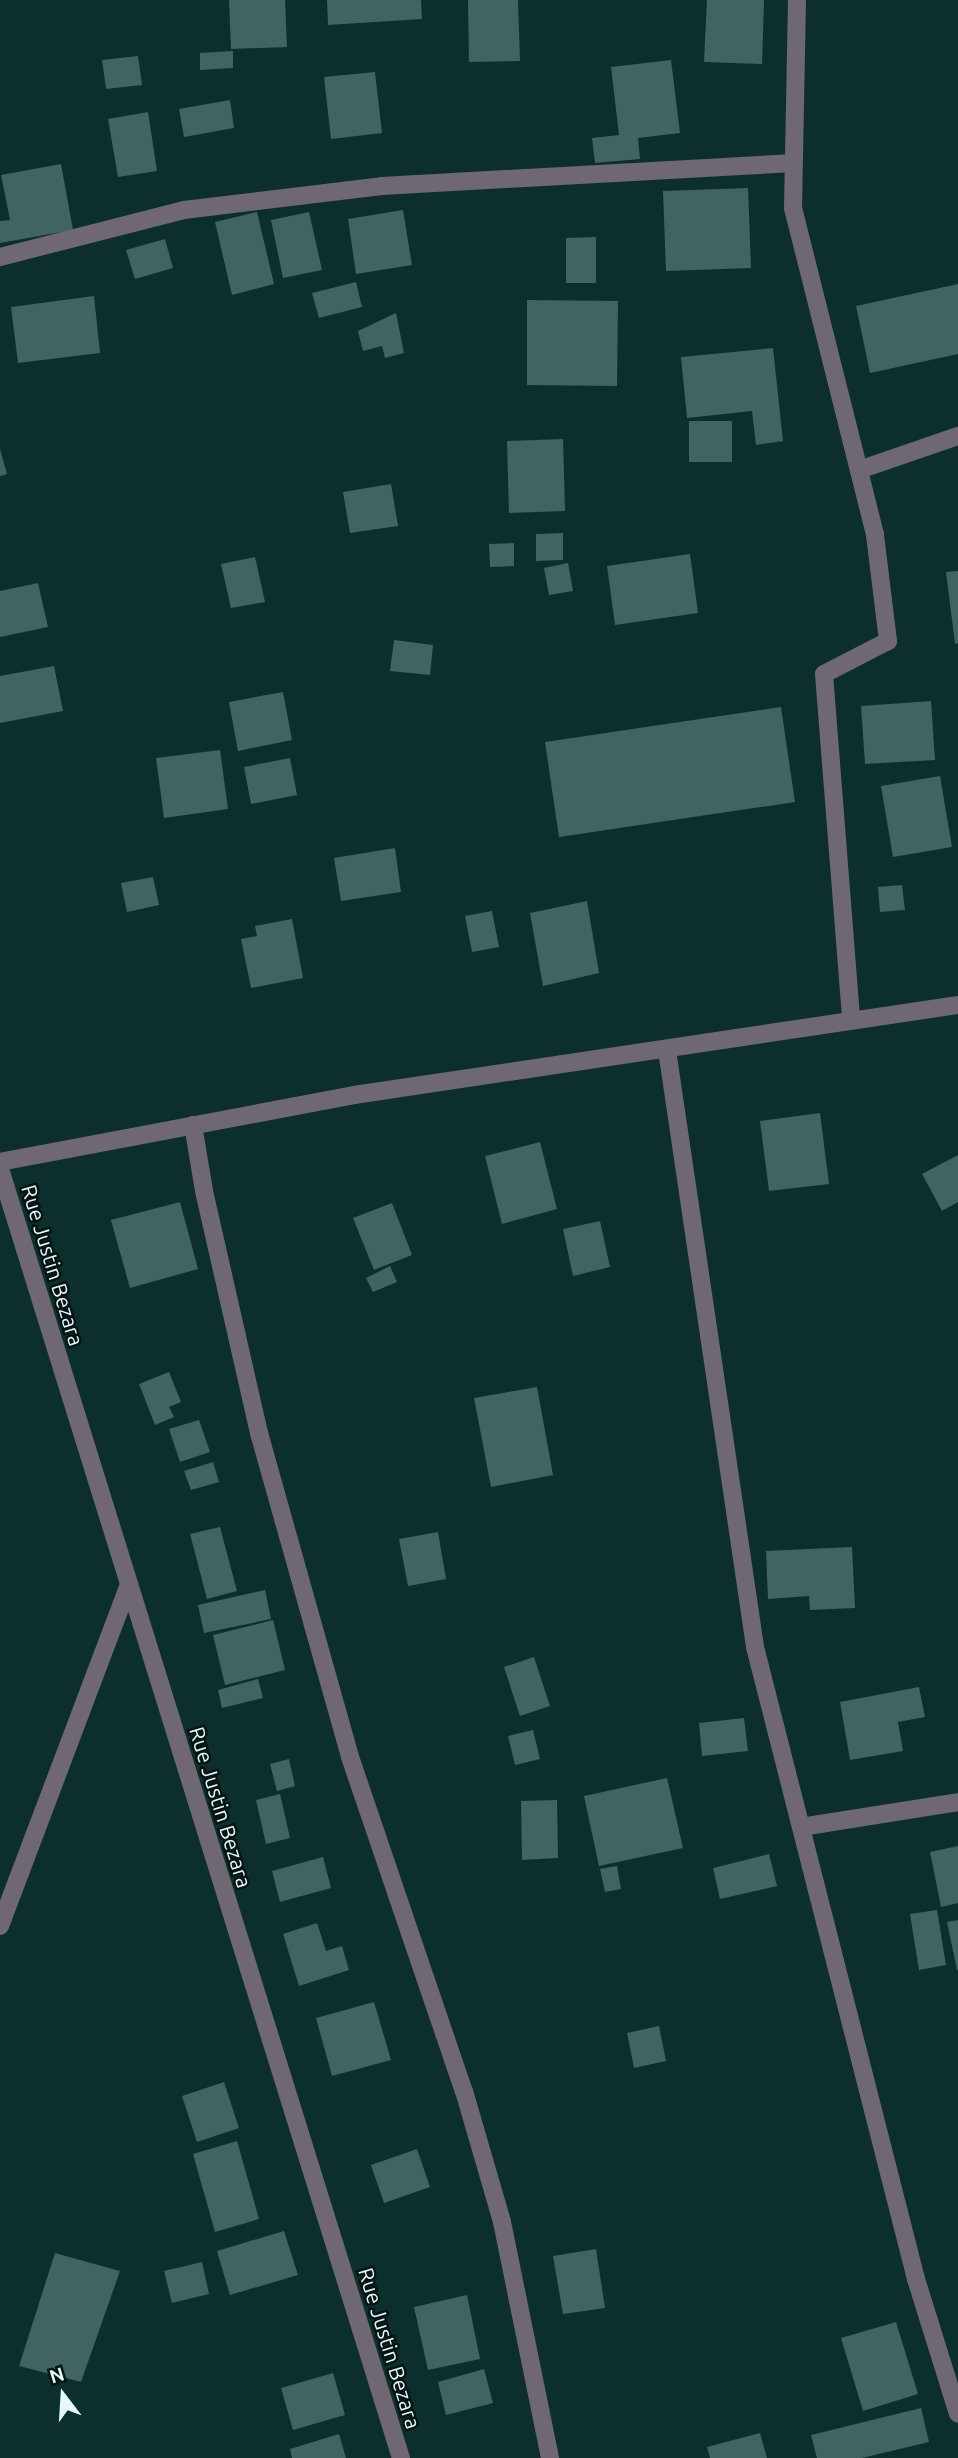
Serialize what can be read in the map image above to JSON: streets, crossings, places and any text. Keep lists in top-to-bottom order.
{
  "streets": {
    "street": ["Rue Justin Bezara"]
  },
  "north": "top"
}
